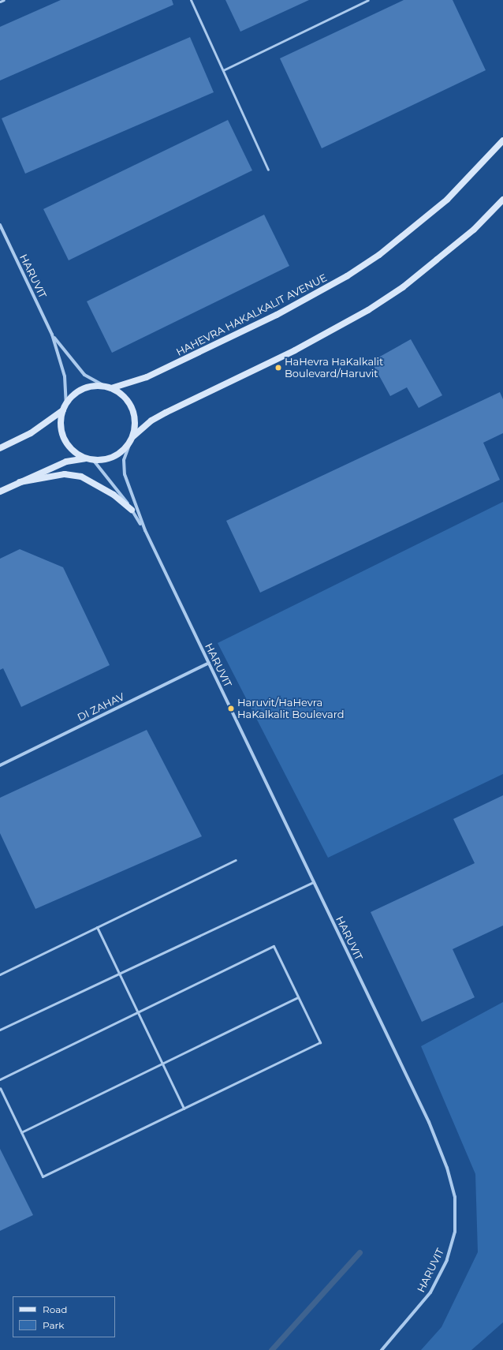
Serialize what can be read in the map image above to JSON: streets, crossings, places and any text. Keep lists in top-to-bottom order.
{
  "streets": {
    "main road": ["HAHEVRA HAKALKALIT AVENUE"],
    "street": ["HARUVIT", "DI ZAHAV"]
  },
  "crossings": [
    ["HARUVIT", "HAHEVRA HAKALKALIT AVENUE"],
    ["HARUVIT", "DI ZAHAV"]
  ],
  "places": ["HaHevra HaKalkalit Boulevard/Haruvit", "Haruvit/HaHevra HaKalkalit Boulevard"],
  "legend": ["Road", "Park"]
}
